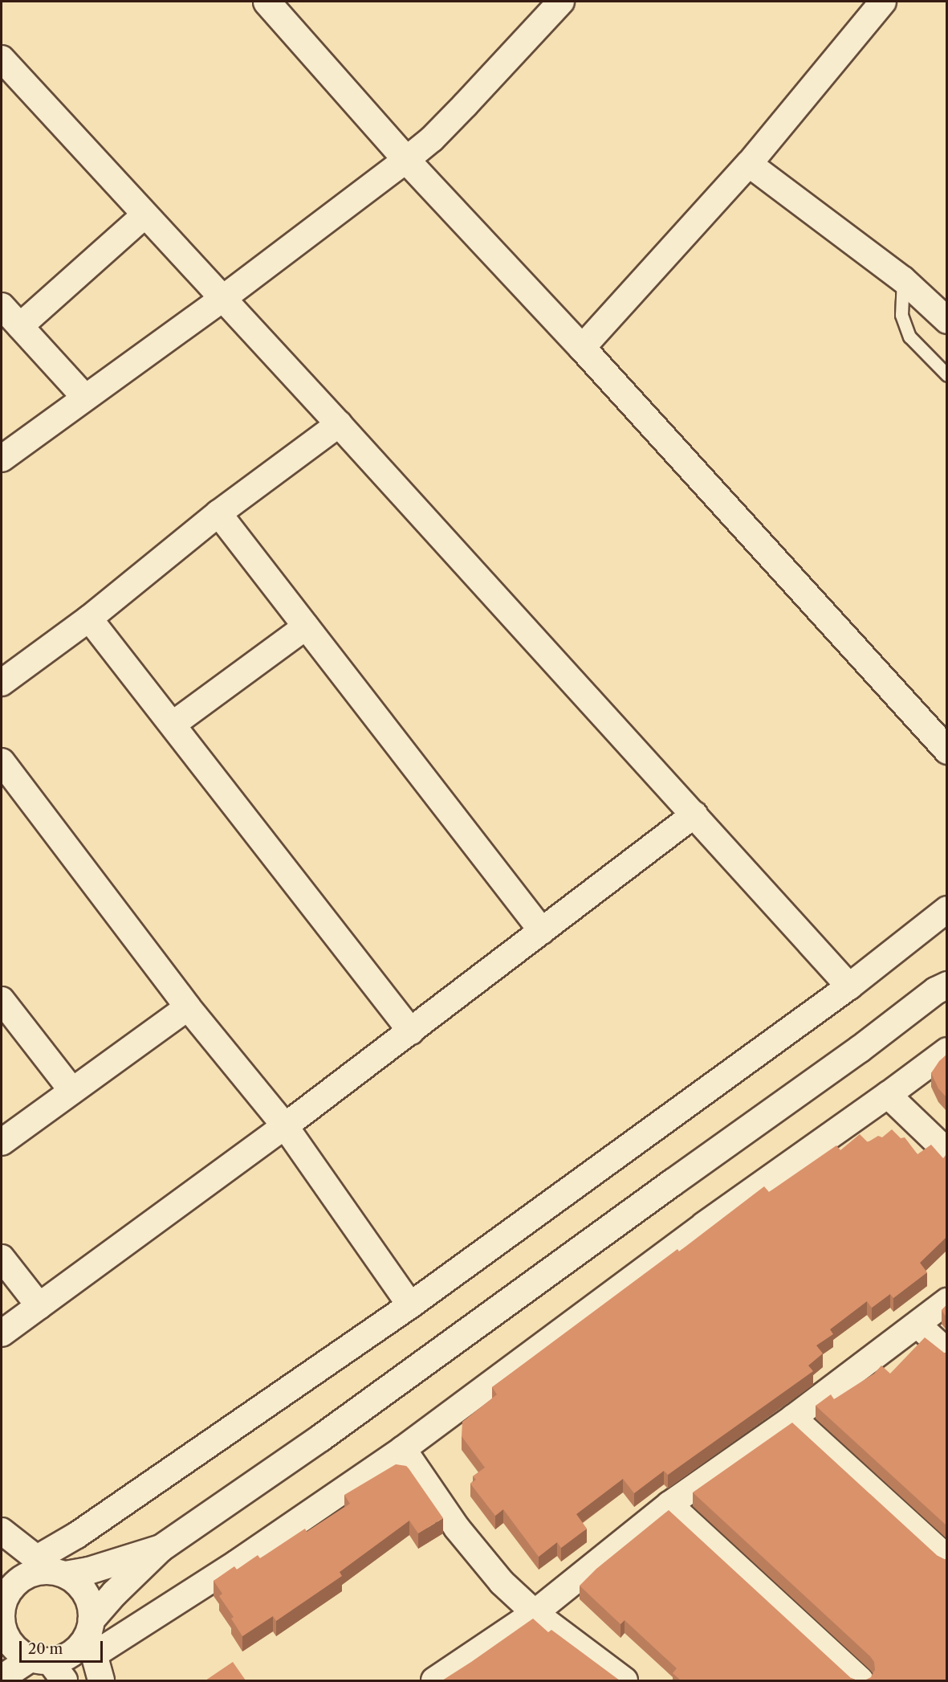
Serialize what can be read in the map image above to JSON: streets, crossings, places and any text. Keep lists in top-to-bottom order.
{
  "scale_bar": "20 m"
}
